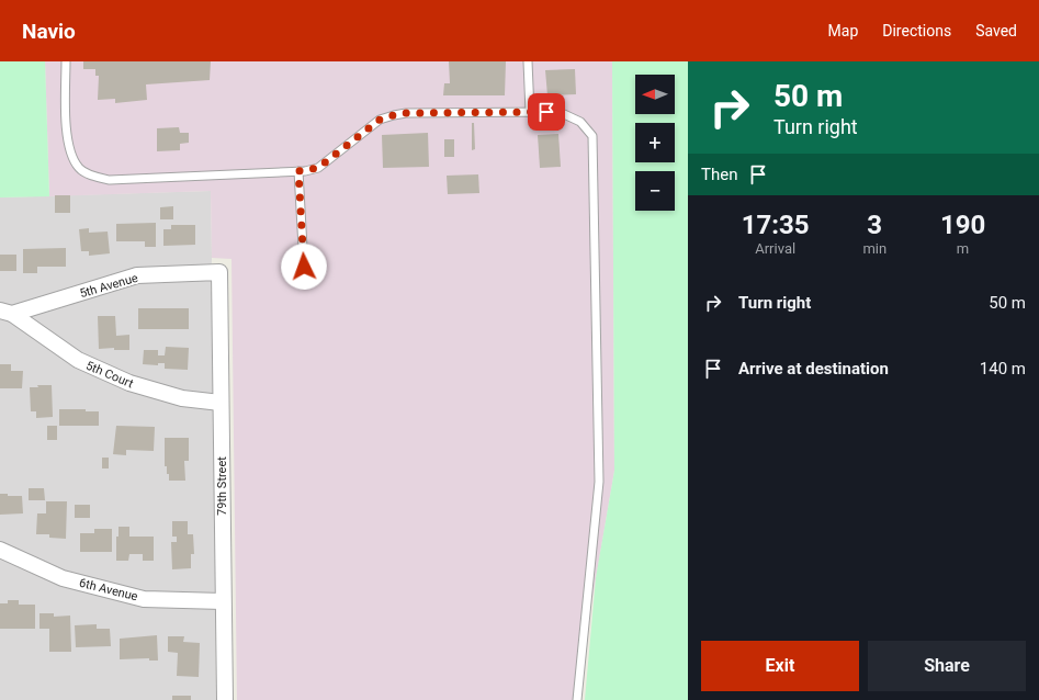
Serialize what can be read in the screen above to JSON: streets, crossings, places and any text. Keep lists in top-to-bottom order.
{
  "streets": {
    "street": [
      "5th Avenue",
      "5th Court",
      "79th Street",
      "6th Avenue"
    ]
  },
  "crossings": [
    ["5th Avenue", "5th Court"],
    ["5th Avenue", "79th Street"],
    ["5th Court", "79th Street"],
    ["79th Street", "6th Avenue"]
  ],
  "north": "left",
  "page": {
    "header": "Navio",
    "nav": ["Map", "Directions", "Saved"],
    "turn": ["50 m", "Turn right"],
    "map_buttons": ["+", "−"],
    "then": "Then",
    "eta": [
      "17:35",
      "Arrival",
      "3",
      "min",
      "190",
      "m"
    ],
    "list": [
      {
        "name": "Turn right",
        "value": "50 m"
      },
      {
        "name": "Arrive at destination",
        "value": "140 m"
      }
    ],
    "buttons": ["Exit", "Share"]
  }
}
